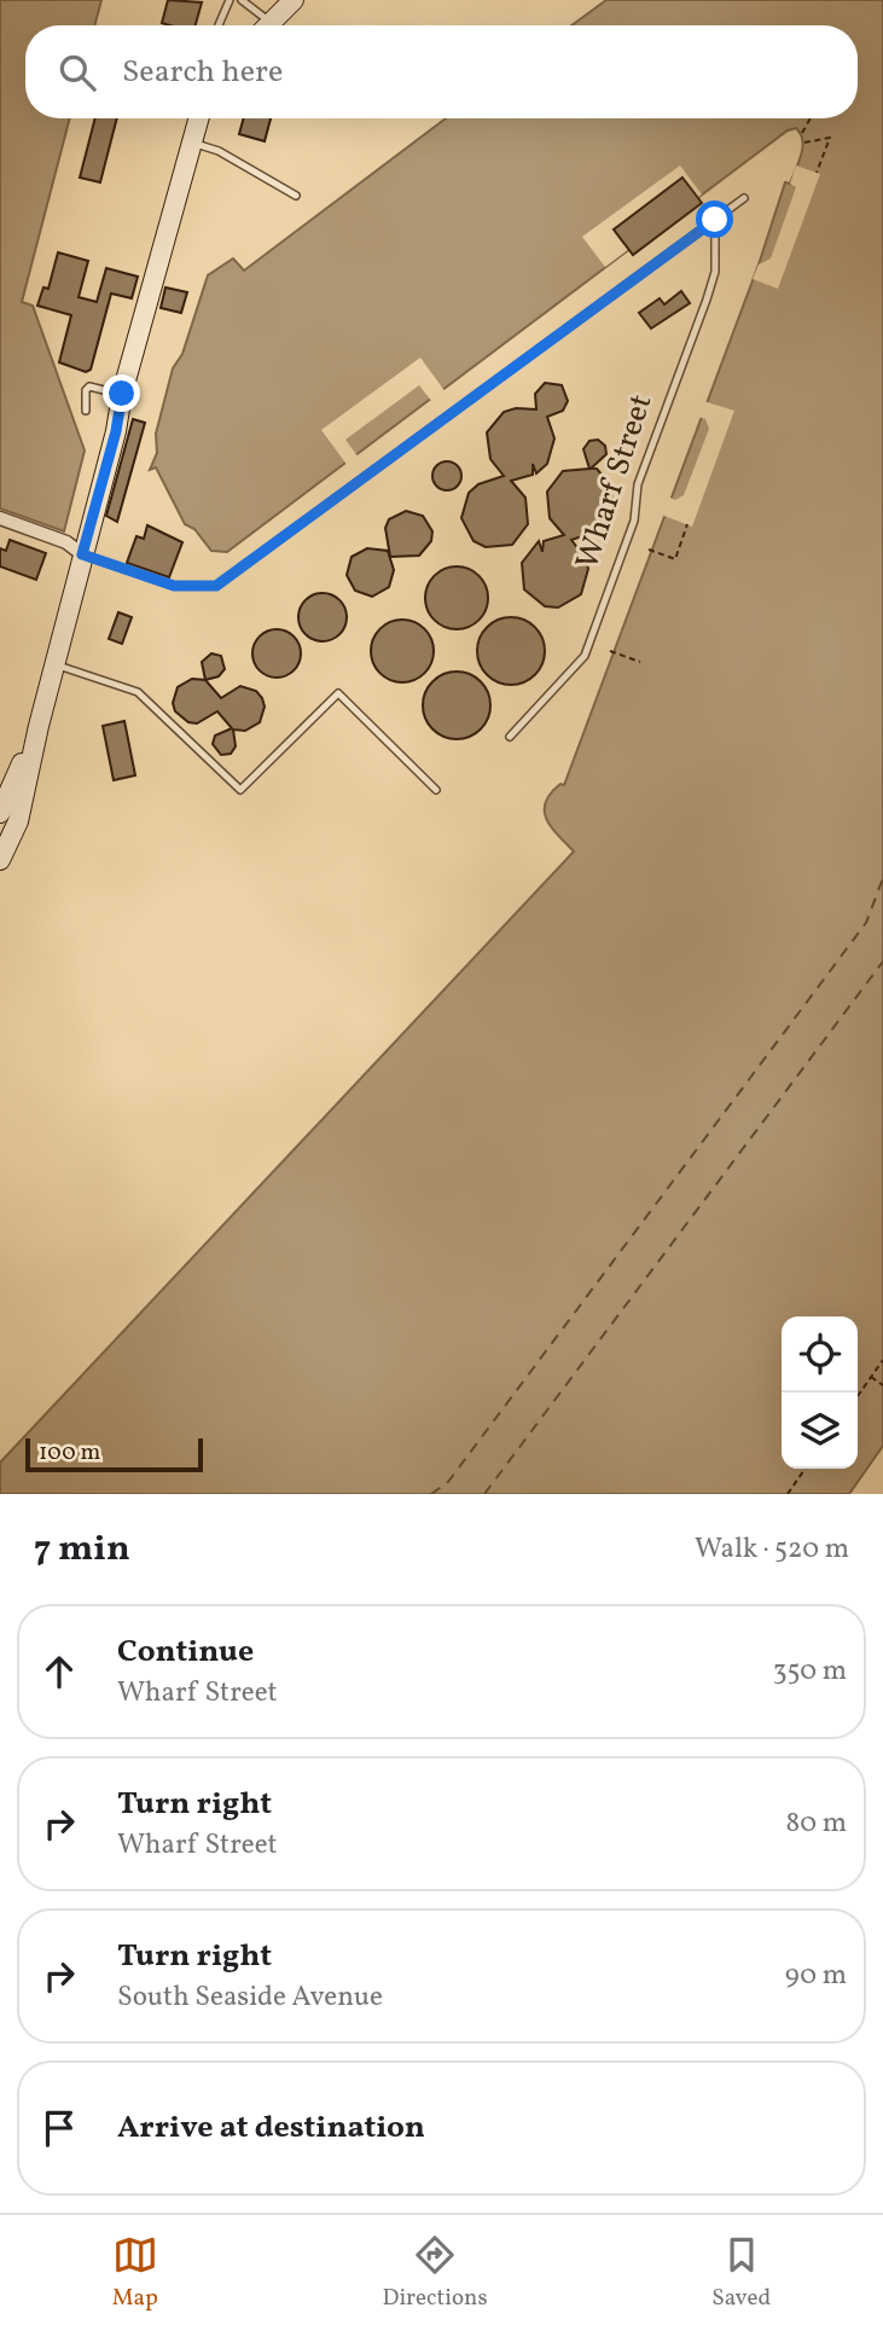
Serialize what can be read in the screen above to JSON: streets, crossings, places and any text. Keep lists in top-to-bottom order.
{
  "streets": {
    "lane": ["Wharf Street"]
  },
  "scale_bar": "100 m",
  "page": {
    "search": "Search here",
    "scale": "100 m",
    "heading": ["7 min", "Walk · 520 m"],
    "list": [
      ["Continue", "Wharf Street", "350 m"],
      ["Turn right", "Wharf Street", "80 m"],
      ["Turn right", "South Seaside Avenue", "90 m"],
      "Arrive at destination"
    ],
    "nav": ["Map", "Directions", "Saved"]
  }
}
